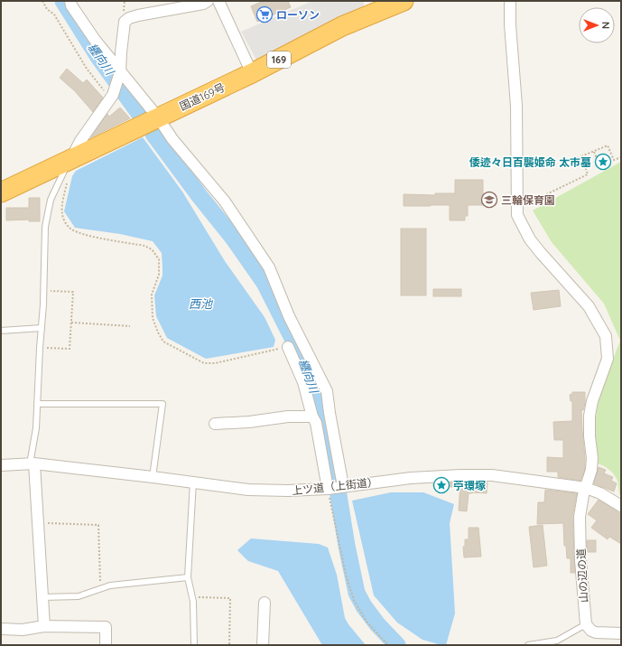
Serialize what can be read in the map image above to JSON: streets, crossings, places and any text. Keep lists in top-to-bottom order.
{
  "streets": {
    "highway": ["169", "国道169号"],
    "street": ["上ツ道（上街道）", "山の辺の道"]
  },
  "crossings": [
    ["上ツ道（上街道）", "山の辺の道"]
  ],
  "water": ["纒向川", "西池"],
  "places": {
    "supermarket": ["ローソン"],
    "place": ["倭迹々日百襲姫命 太市墓", "苧環塚"],
    "school or university": ["三輪保育園"]
  },
  "north": "right"
}
